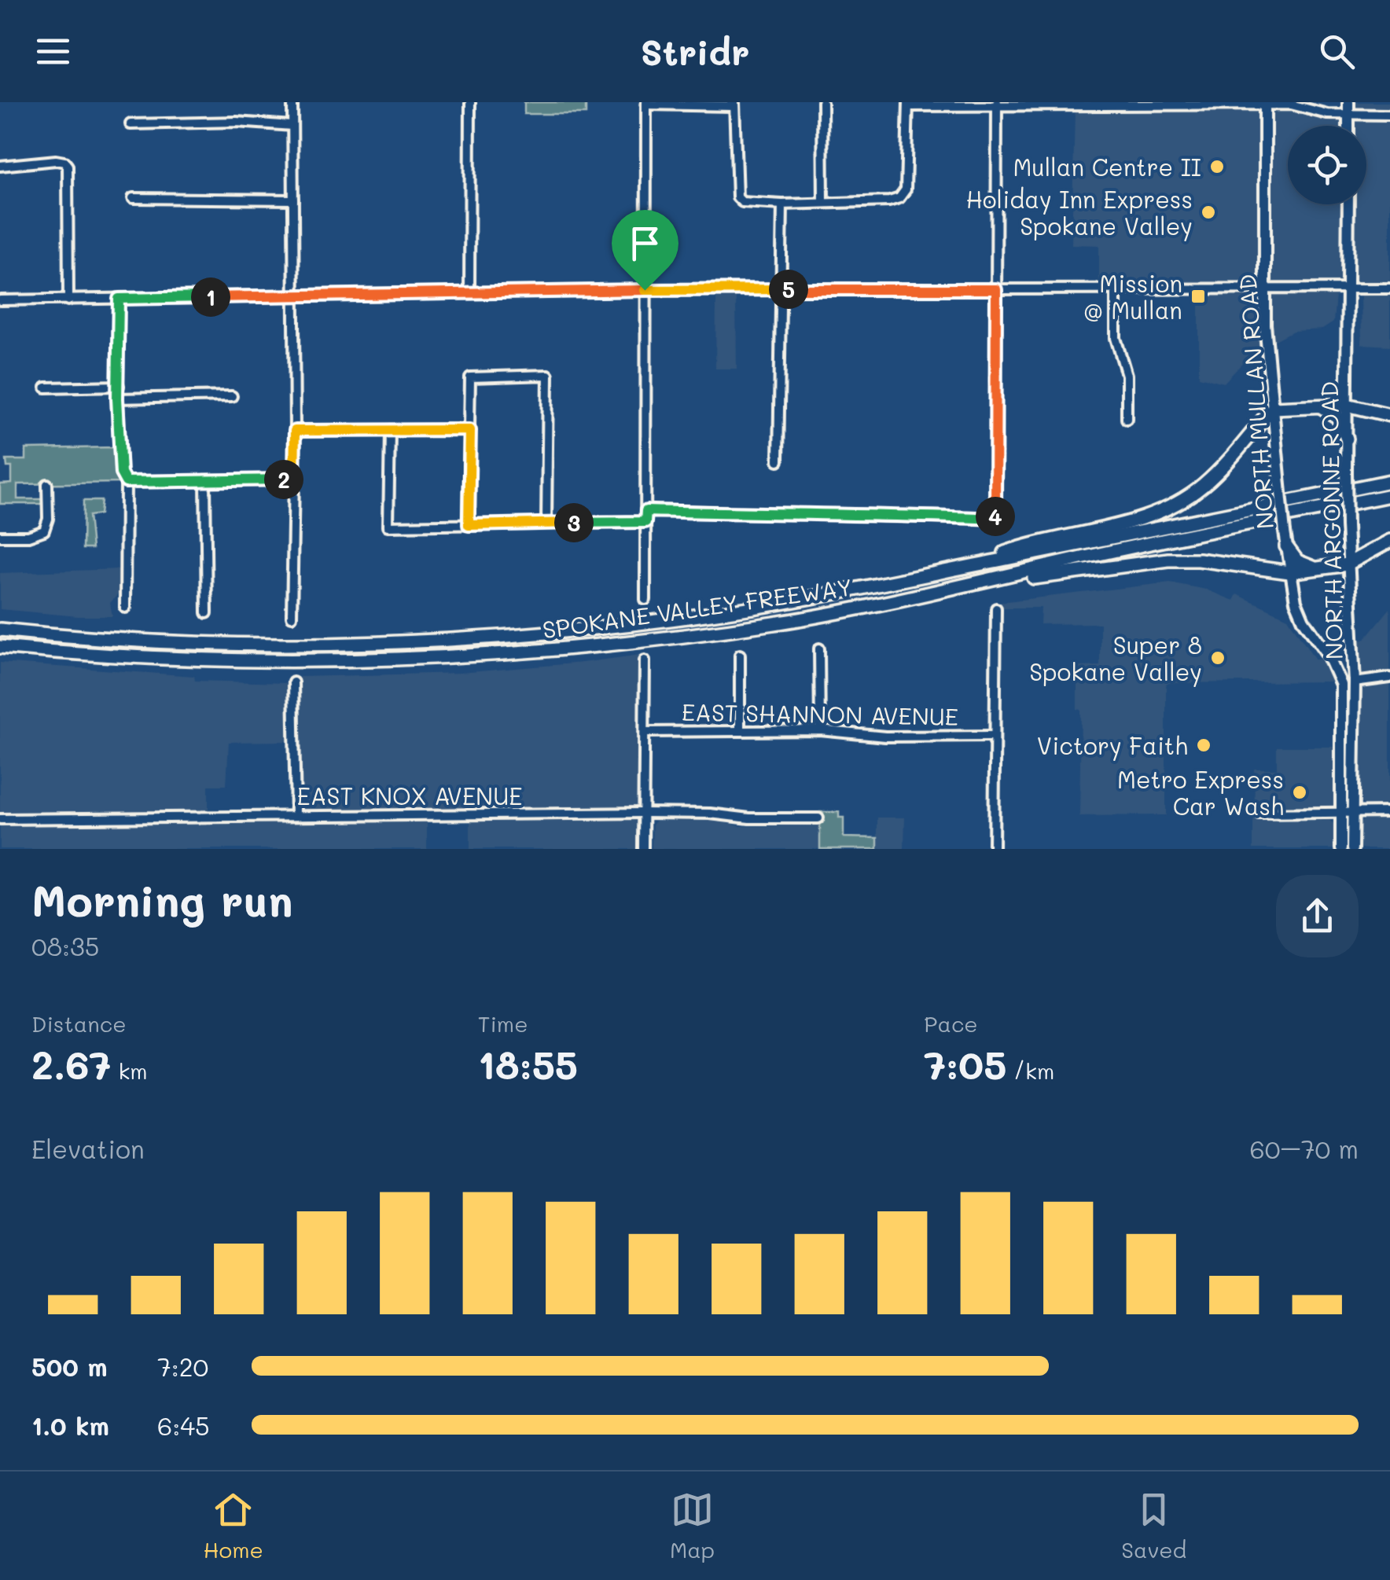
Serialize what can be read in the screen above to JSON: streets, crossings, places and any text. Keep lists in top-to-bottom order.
{
  "streets": {
    "highway": ["SPOKANE VALLEY FREEWAY"],
    "main road": ["NORTH MULLAN ROAD", "NORTH ARGONNE ROAD"],
    "street": ["EAST SHANNON AVENUE", "EAST KNOX AVENUE"]
  },
  "crossings": [
    ["NORTH MULLAN ROAD", "NORTH ARGONNE ROAD"]
  ],
  "places": {
    "other": [
      "Mullan Centre II",
      "Holiday Inn Express Spokane Valley",
      "Super 8 Spokane Valley",
      "Victory Faith",
      "Metro Express Car Wash"
    ],
    "transit": ["Mission @ Mullan"]
  },
  "page": {
    "header": "Stridr",
    "pins": [
      "5",
      "1",
      "2",
      "4",
      "3"
    ],
    "heading": ["Morning run", "08:35"],
    "stats": [
      ["Distance", "2.67 km"],
      ["Time", "18:55"],
      ["Pace", "7:05 /km"]
    ],
    "chart": ["Elevation", "60–70 m"],
    "list": [
      {
        "name": "500 m",
        "note": "7:20"
      },
      {
        "name": "1.0 km",
        "note": "6:45"
      }
    ],
    "tabs": ["Home", "Map", "Saved"]
  }
}
